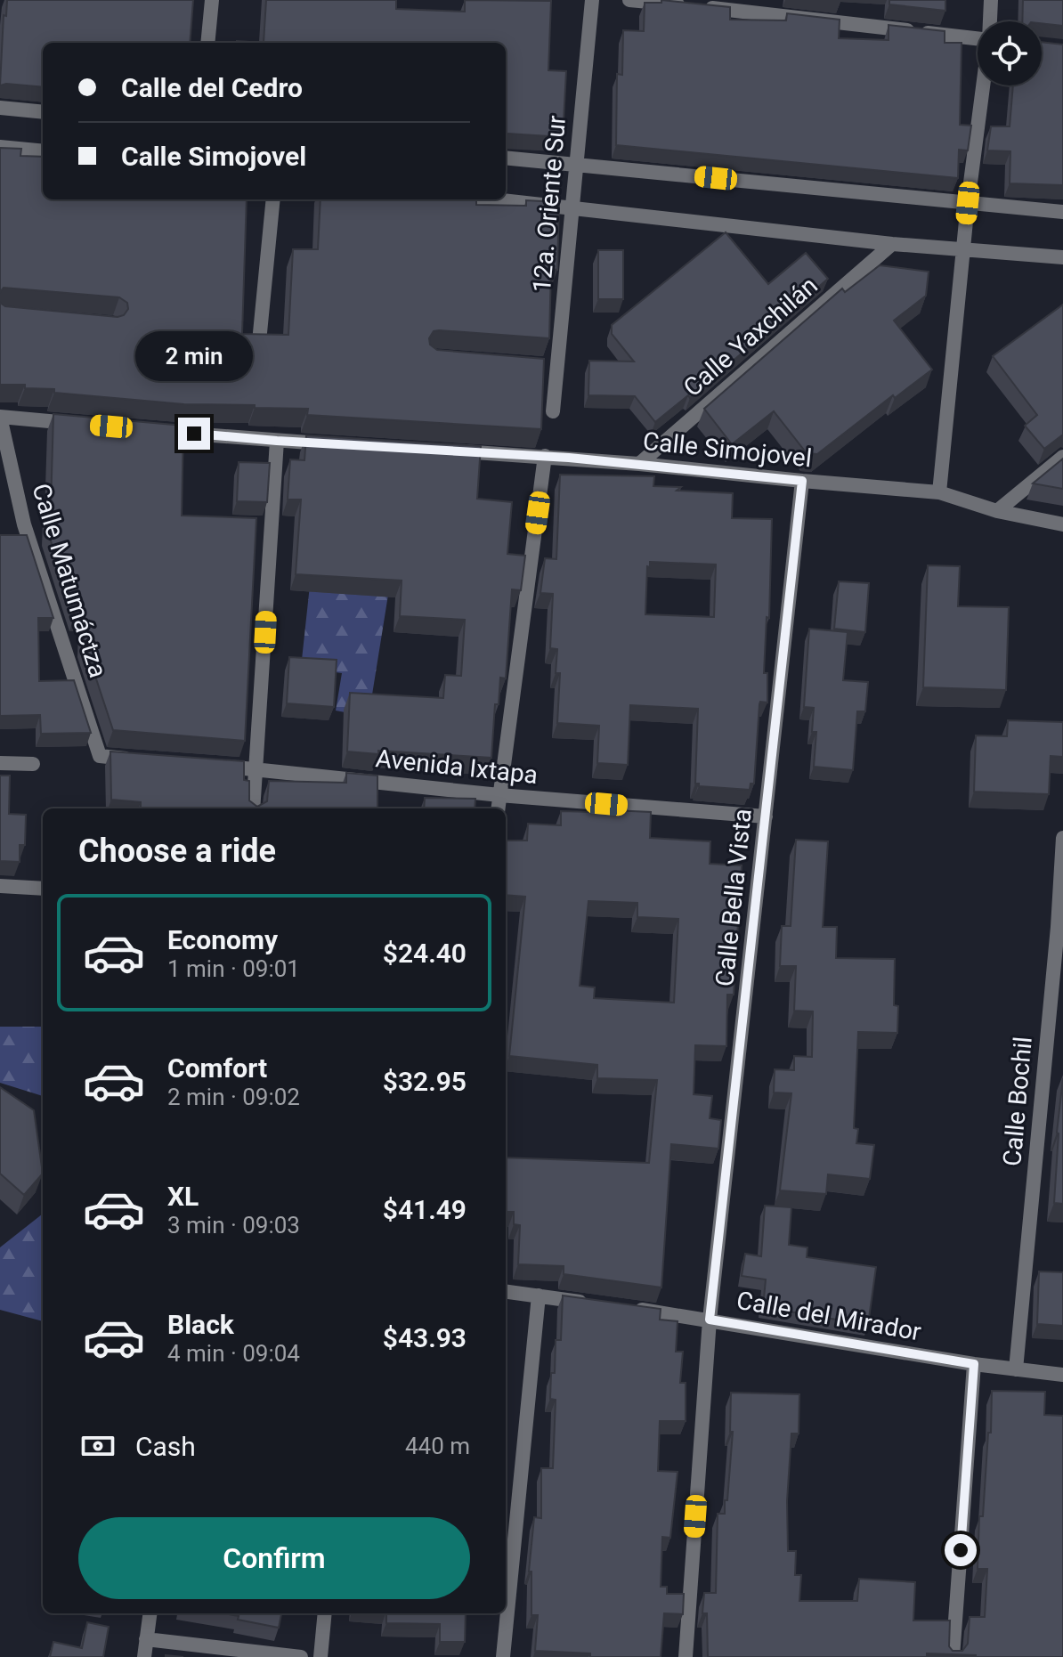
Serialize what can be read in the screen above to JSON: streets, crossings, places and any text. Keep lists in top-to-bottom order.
{
  "streets": {
    "street": [
      "12a. Oriente Sur",
      "Calle Yaxchilán",
      "Calle Simojovel",
      "Calle Matumáctza",
      "Avenida Ixtapa",
      "Calle Bella Vista",
      "Calle Bochil",
      "Calle del Mirador"
    ]
  },
  "crossings": [
    ["Calle Yaxchilán", "Calle Simojovel"],
    ["Calle Simojovel", "Calle Bella Vista"],
    ["Avenida Ixtapa", "Calle Bella Vista"],
    ["Calle Bella Vista", "Calle del Mirador"],
    ["Calle Bochil", "Calle del Mirador"]
  ],
  "page": {
    "banner": ["Calle del Cedro", "Calle Simojovel"],
    "bubble": "2 min",
    "heading": "Choose a ride",
    "list": [
      {
        "name": "Economy",
        "note": "1 min · 09:01",
        "value": "$24.40"
      },
      {
        "name": "Comfort",
        "note": "2 min · 09:02",
        "value": "$32.95"
      },
      {
        "name": "XL",
        "note": "3 min · 09:03",
        "value": "$41.49"
      },
      {
        "name": "Black",
        "note": "4 min · 09:04",
        "value": "$43.93"
      }
    ],
    "pay": ["Cash", "440 m"],
    "buttons": "Confirm"
  }
}
